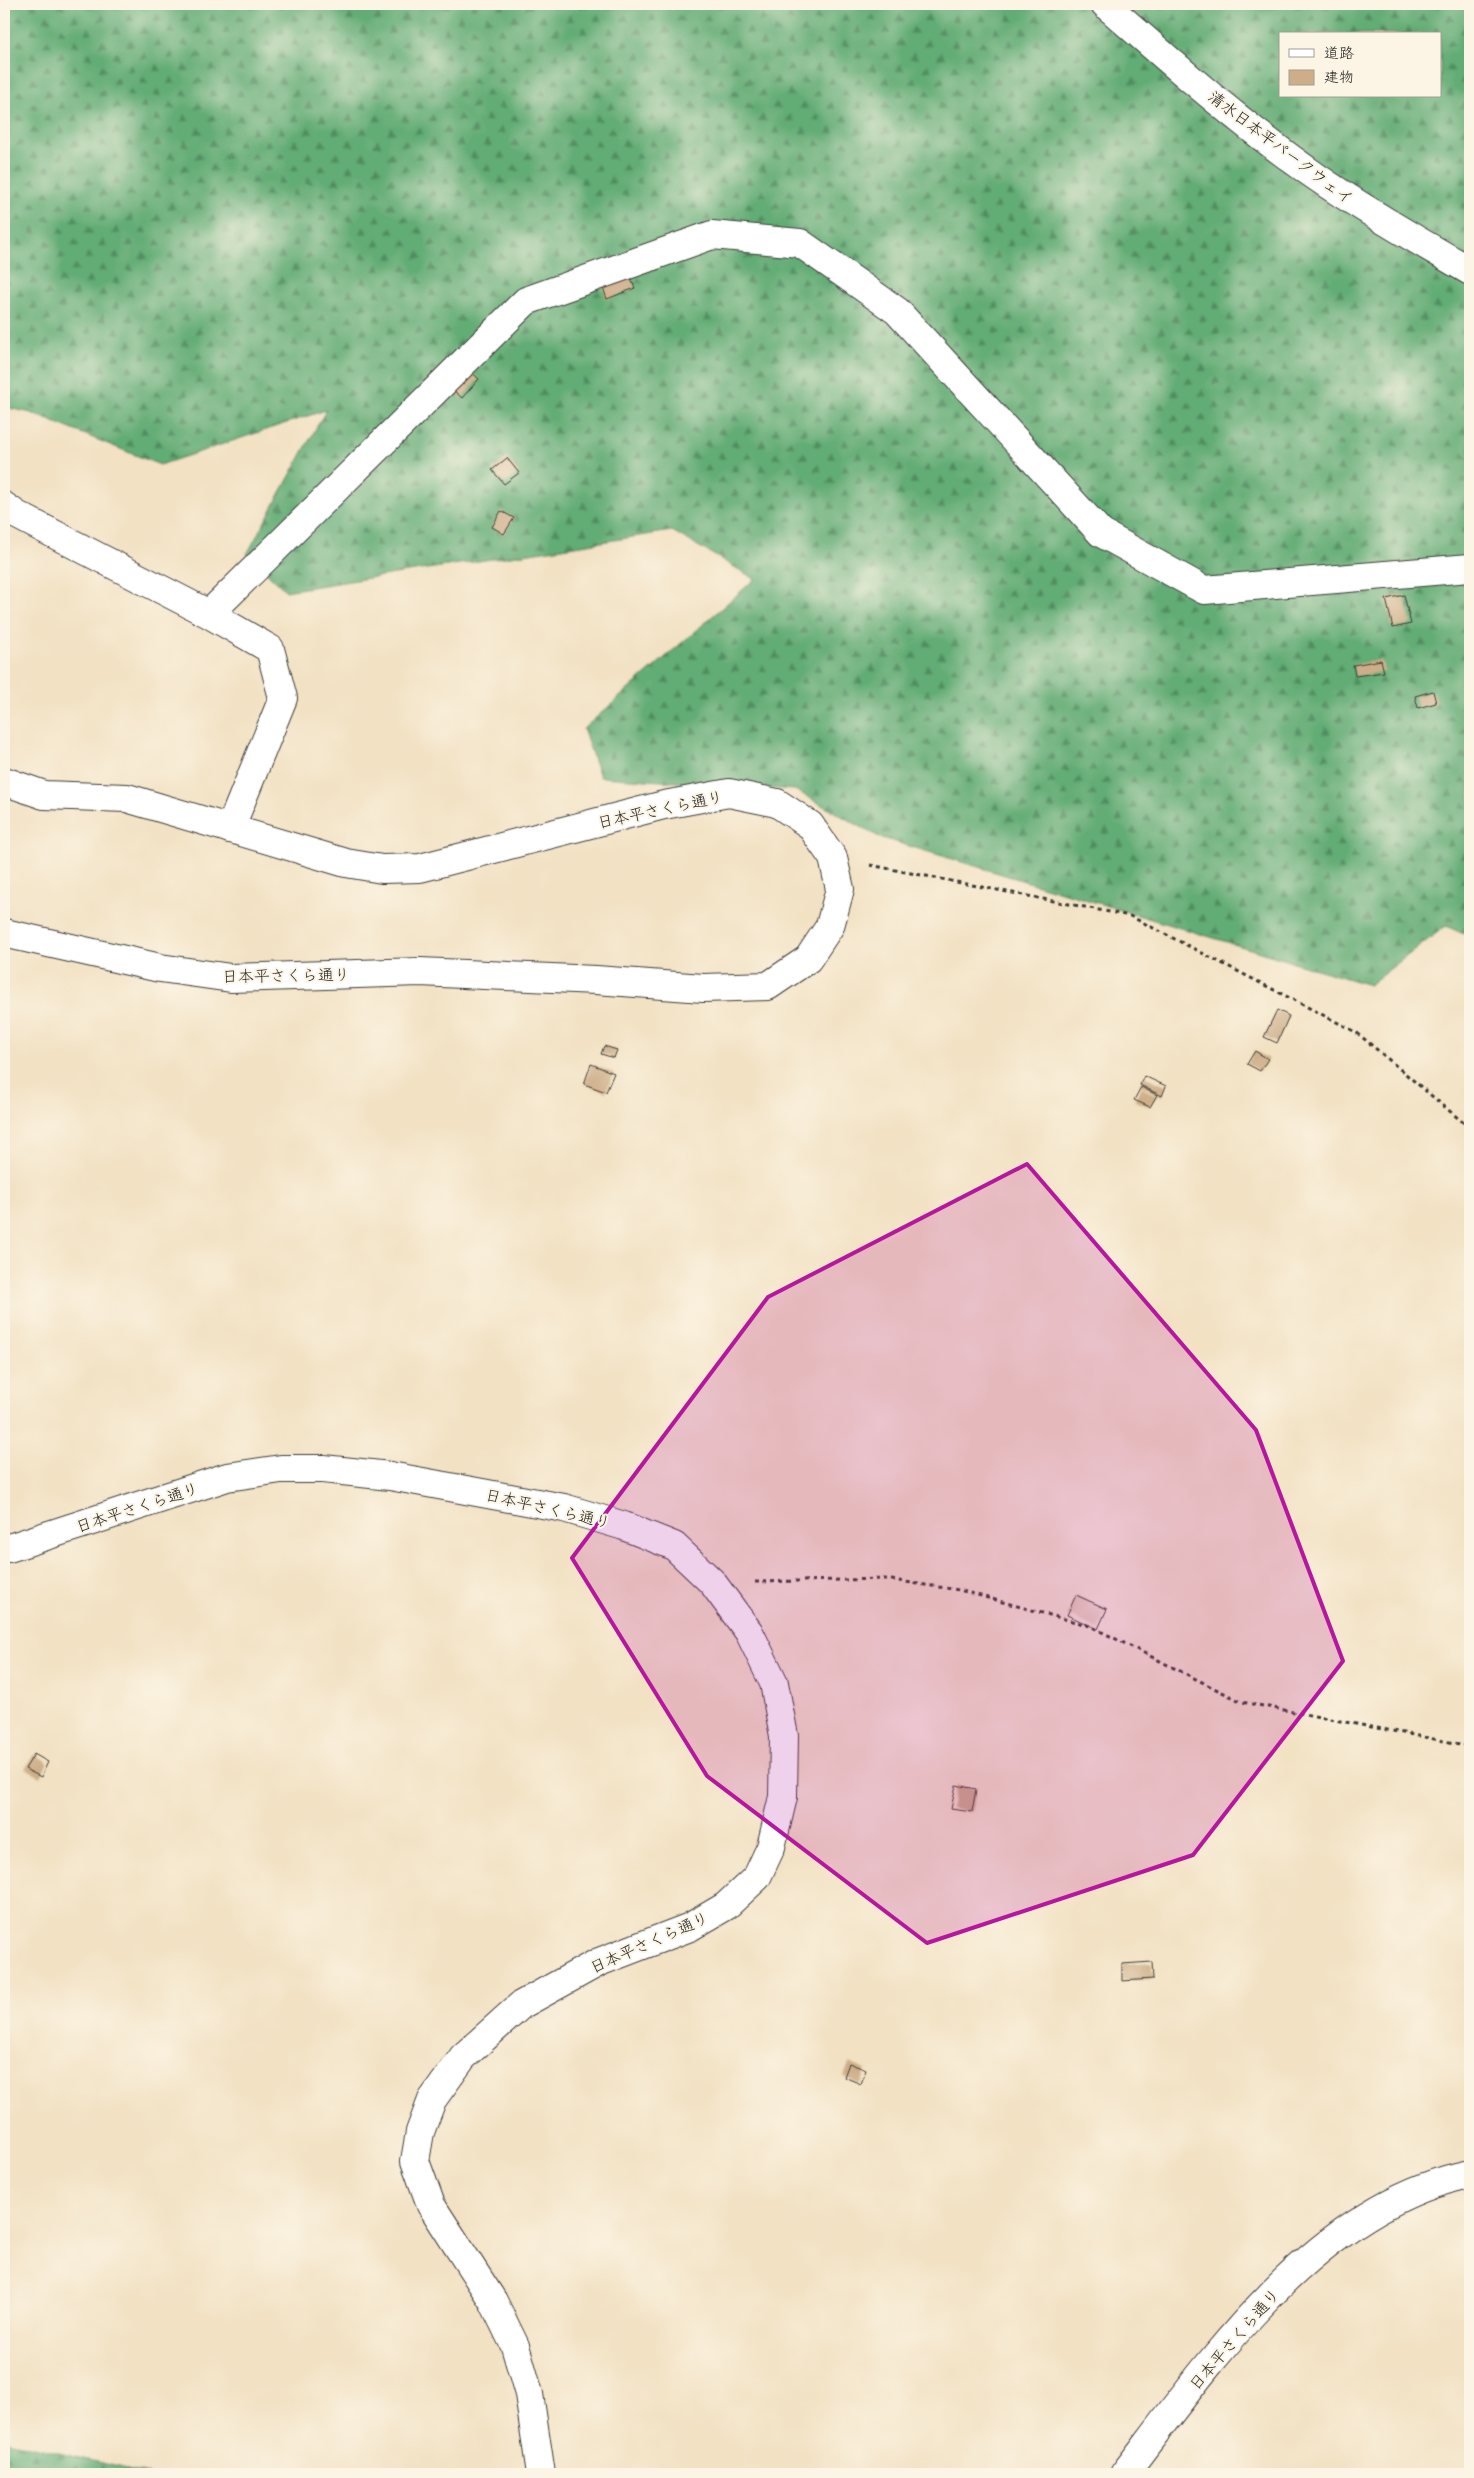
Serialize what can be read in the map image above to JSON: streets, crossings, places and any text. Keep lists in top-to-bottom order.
{
  "streets": {
    "street": ["清水日本平パークウェイ", "日本平さくら通り"]
  },
  "legend": ["道路", "建物"]
}
